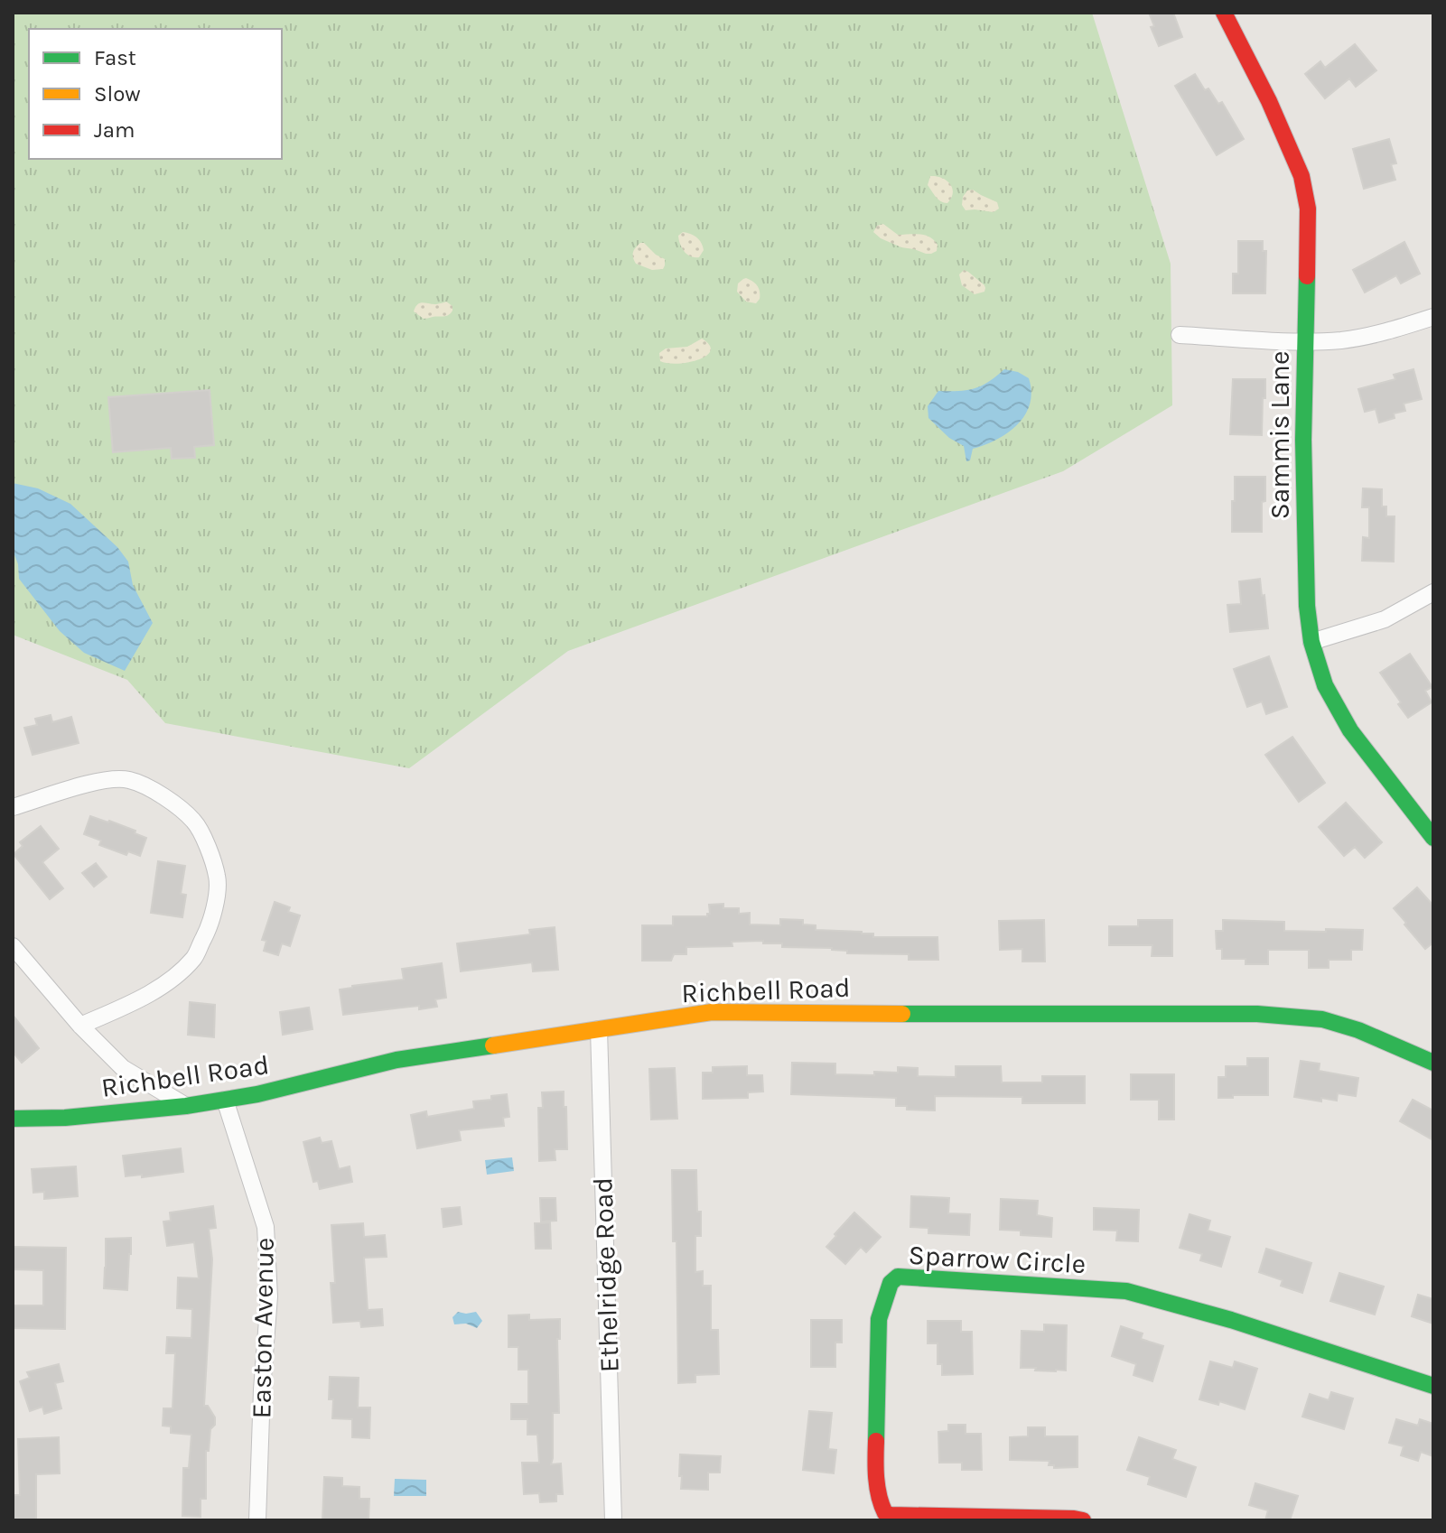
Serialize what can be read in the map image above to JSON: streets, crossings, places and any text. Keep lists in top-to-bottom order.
{
  "streets": {
    "street": [
      "Sammis Lane",
      "Richbell Road",
      "Sparrow Circle",
      "Ethelridge Road",
      "Easton Avenue"
    ]
  },
  "crossings": [
    ["Richbell Road", "Ethelridge Road"],
    ["Richbell Road", "Easton Avenue"]
  ],
  "legend": ["Fast", "Slow", "Jam"]
}
